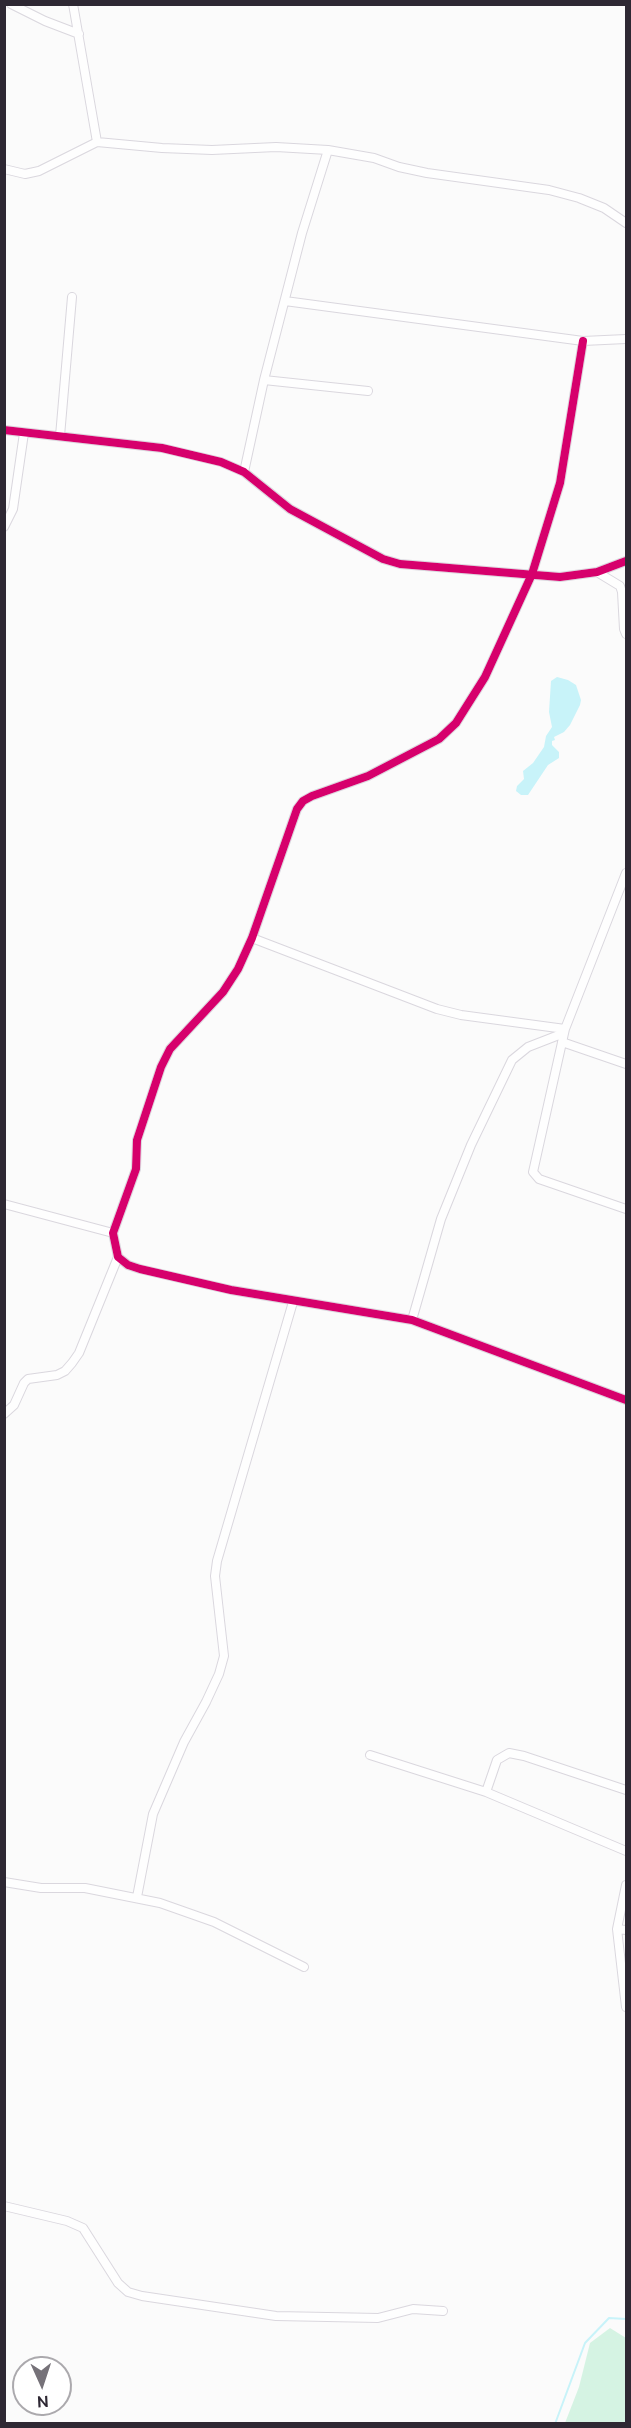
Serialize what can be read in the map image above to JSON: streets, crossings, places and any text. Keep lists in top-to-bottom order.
{
  "north": "bottom"
}
